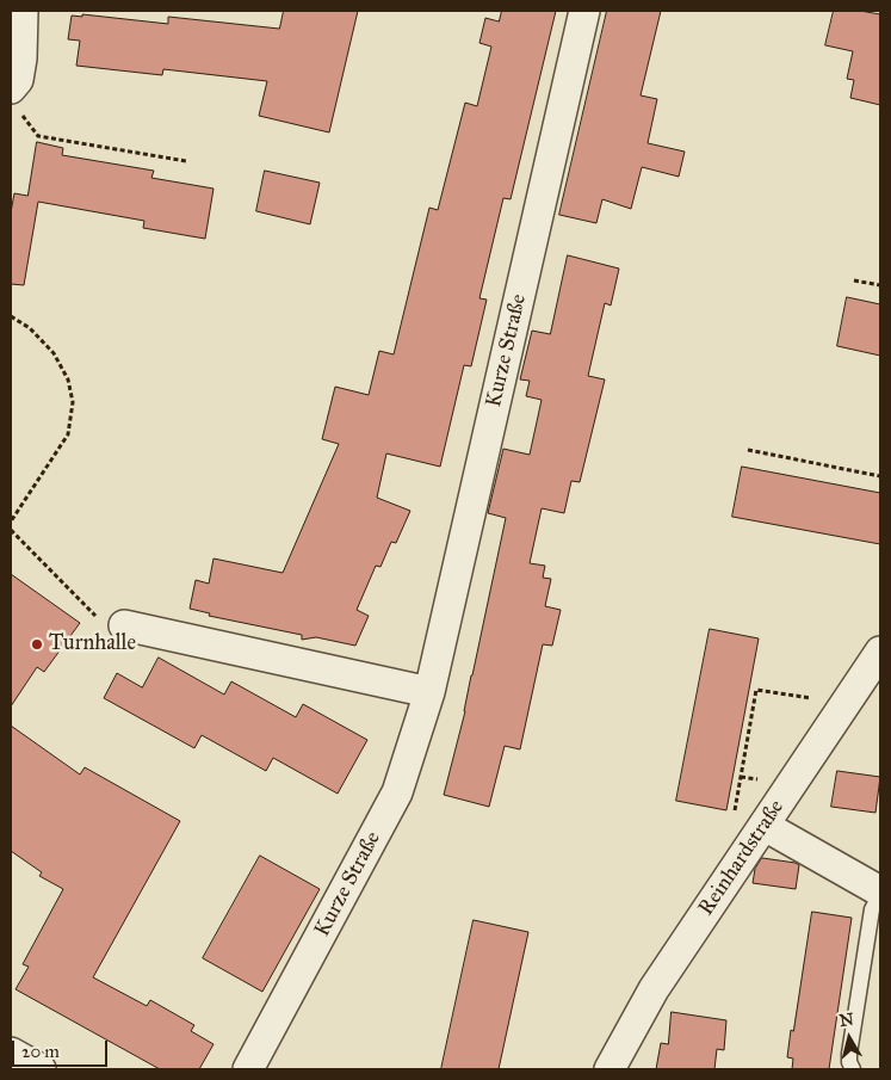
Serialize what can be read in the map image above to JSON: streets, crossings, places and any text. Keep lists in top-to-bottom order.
{
  "streets": {
    "street": ["Kurze Straße", "Reinhardstraße"]
  },
  "places": ["Turnhalle"],
  "scale_bar": "20 m",
  "north": "top"
}
